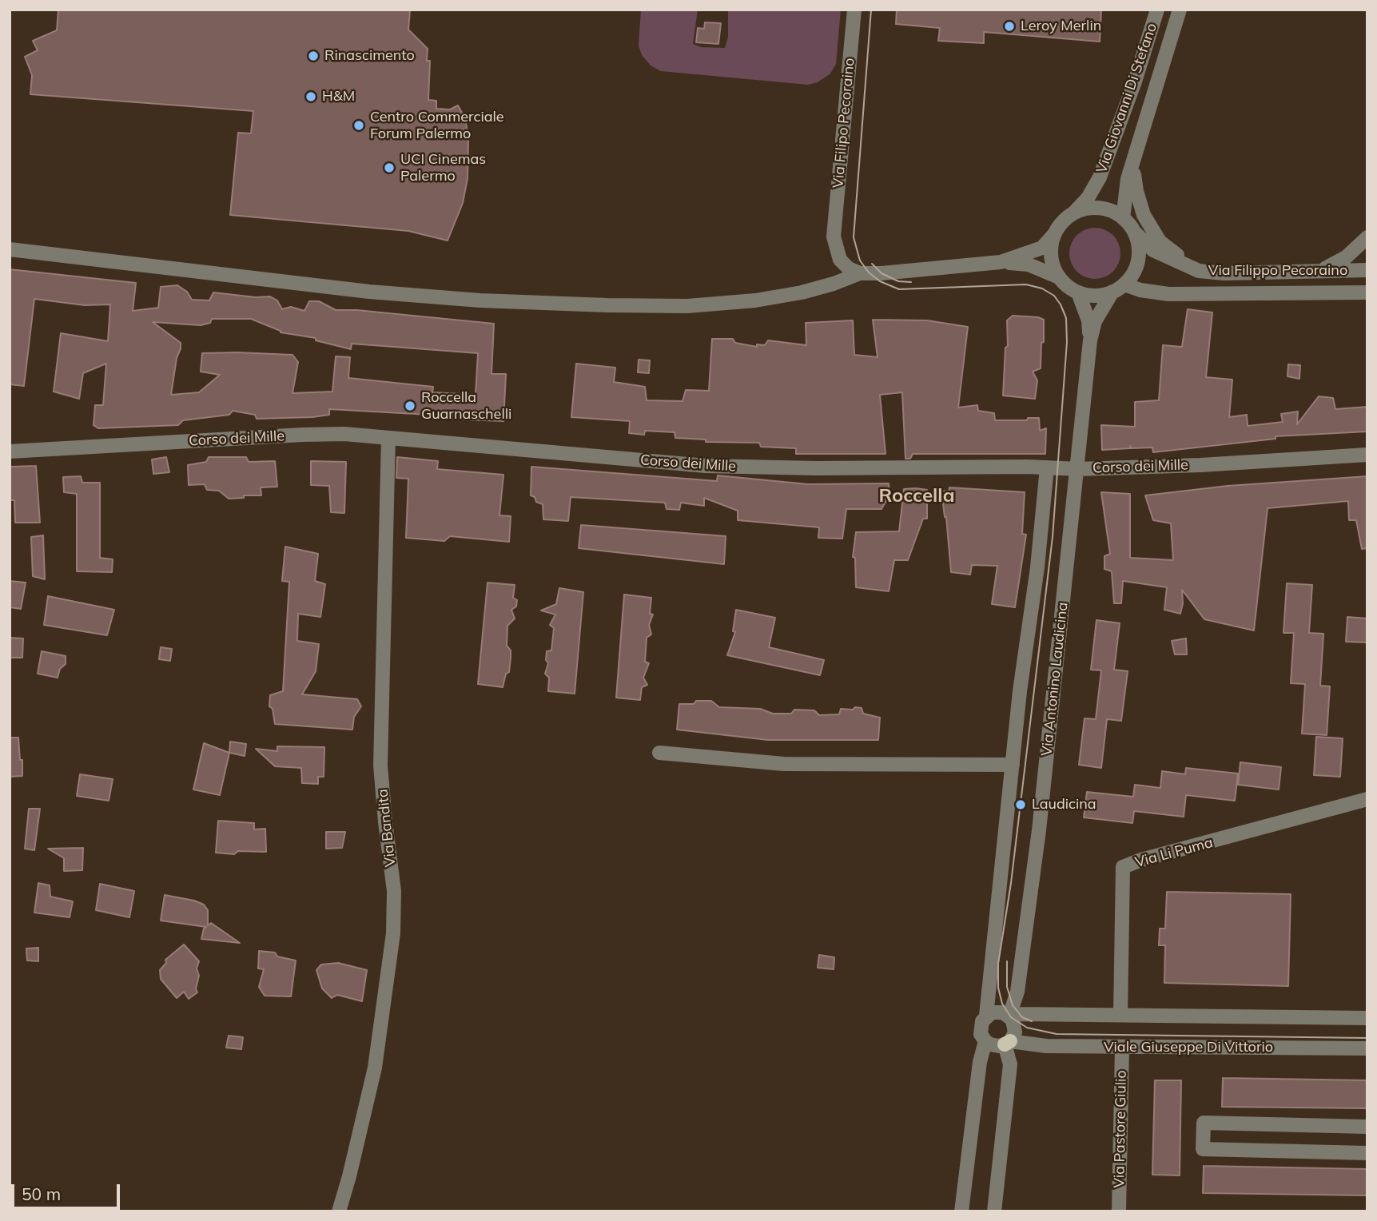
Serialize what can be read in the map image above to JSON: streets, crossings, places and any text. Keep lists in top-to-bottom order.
{
  "streets": {
    "street": [
      "Via Giovanni Di Stefano",
      "Via Filipo Pecoraino",
      "Via Filippo Pecoraino",
      "Corso dei Mille",
      "Via Antonino Laudicina",
      "Via Bandita",
      "Via Li Puma",
      "Viale Giuseppe Di Vittorio",
      "Via Pastore Giulio"
    ]
  },
  "crossings": [
    ["Via Giovanni Di Stefano", "Via Filippo Pecoraino"],
    ["Corso dei Mille", "Via Antonino Laudicina"],
    ["Corso dei Mille", "Via Bandita"],
    ["Via Antonino Laudicina", "Viale Giuseppe Di Vittorio"],
    ["Viale Giuseppe Di Vittorio", "Via Pastore Giulio"]
  ],
  "districts": ["Roccella"],
  "places": [
    "Leroy Merlin",
    "Rinascimento",
    "H&M",
    "Centro Commerciale Forum Palermo",
    "UCI Cinemas Palermo",
    "Roccella Guarnaschelli",
    "Laudicina"
  ],
  "scale_bar": "50 m"
}
